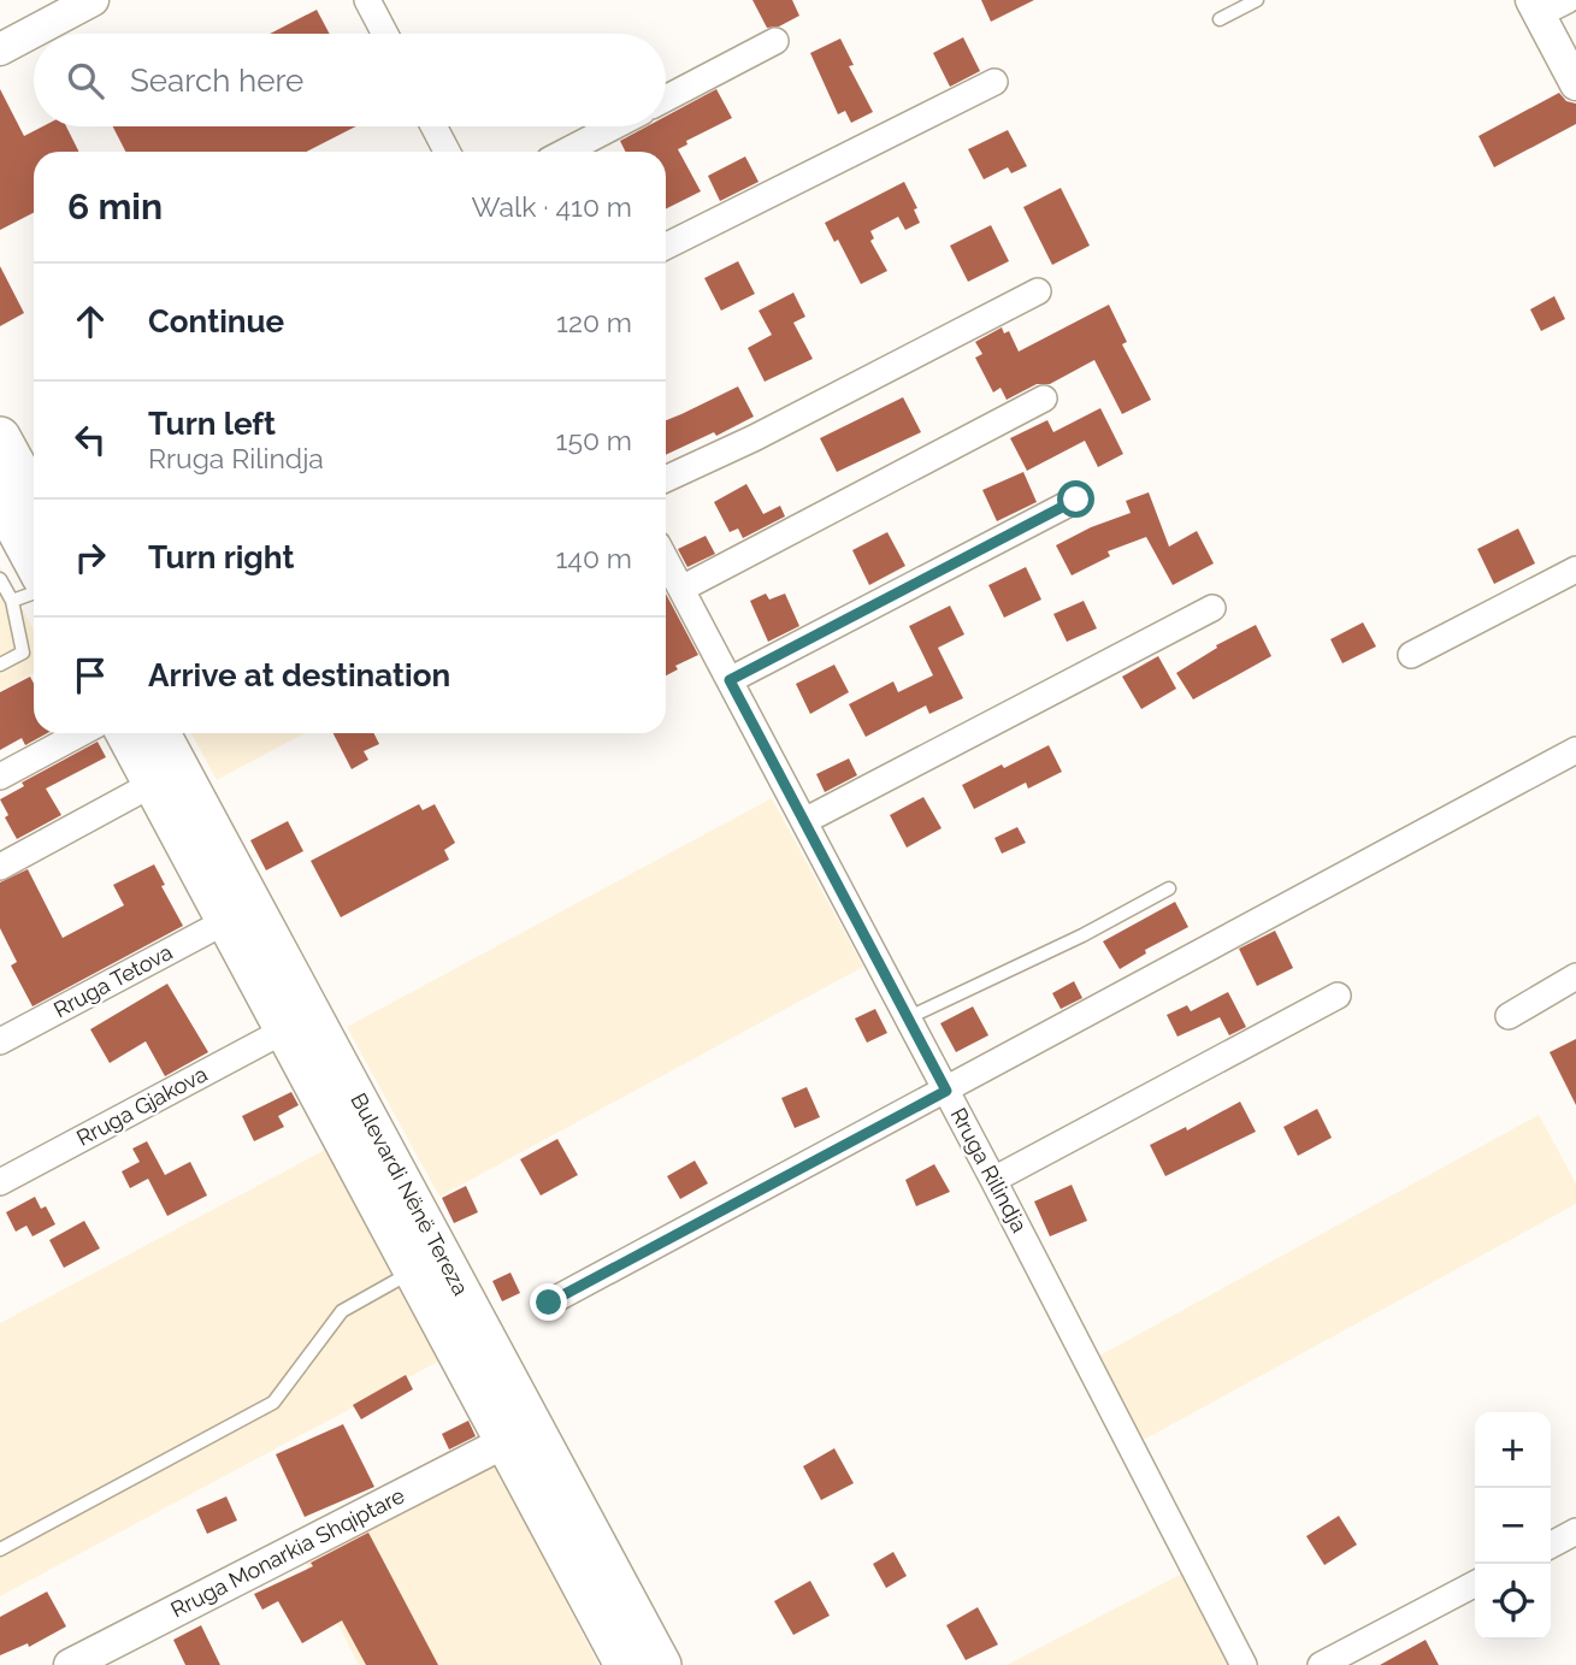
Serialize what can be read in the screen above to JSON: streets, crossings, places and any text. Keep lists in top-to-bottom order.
{
  "streets": {
    "main road": ["Bulevardi Nënë Tereza"],
    "street": [
      "Rruga Tetova",
      "Rruga Gjakova",
      "Rruga Rilindja",
      "Rruga Monarkia Shqiptare"
    ]
  },
  "crossings": [
    ["Rruga Tetova", "Bulevardi Nënë Tereza"],
    ["Rruga Gjakova", "Bulevardi Nënë Tereza"],
    ["Bulevardi Nënë Tereza", "Rruga Monarkia Shqiptare"]
  ],
  "page": {
    "search": "Search here",
    "heading": ["6 min", "Walk · 410 m"],
    "list": [
      ["Continue", "120 m"],
      ["Turn left", "Rruga Rilindja", "150 m"],
      ["Turn right", "140 m"],
      "Arrive at destination"
    ],
    "map_buttons": ["+", "−"]
  }
}
